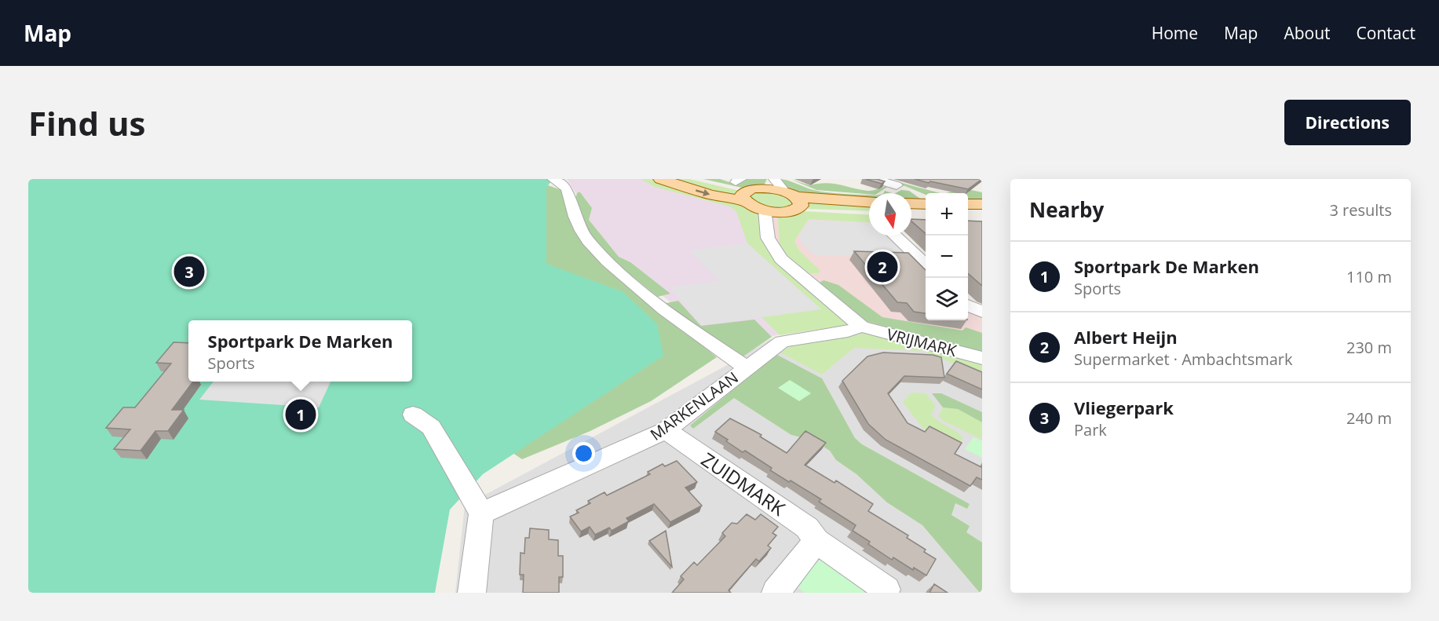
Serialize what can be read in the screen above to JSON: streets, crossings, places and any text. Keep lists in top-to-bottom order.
{
  "streets": {
    "street": ["VRIJMARK", "MARKENLAAN", "ZUIDMARK"]
  },
  "crossings": [
    ["VRIJMARK", "MARKENLAAN"],
    ["MARKENLAAN", "ZUIDMARK"]
  ],
  "north": "bottom",
  "page": {
    "header": "Map",
    "nav": [
      "Home",
      "Map",
      "About",
      "Contact"
    ],
    "buttons": "Directions",
    "title": "Find us",
    "heading": ["Nearby", "3 results"],
    "map_buttons": ["+", "−"],
    "list": [
      {
        "mark": "1",
        "name": "Sportpark De Marken",
        "note": "Sports",
        "value": "110 m"
      },
      {
        "mark": "2",
        "name": "Albert Heijn",
        "note": "Supermarket · Ambachtsmark",
        "value": "230 m"
      },
      {
        "mark": "3",
        "name": "Vliegerpark",
        "note": "Park",
        "value": "240 m"
      }
    ],
    "pins": ["2", "3", "1"],
    "popup": ["Sportpark De Marken", "Sports"]
  }
}
